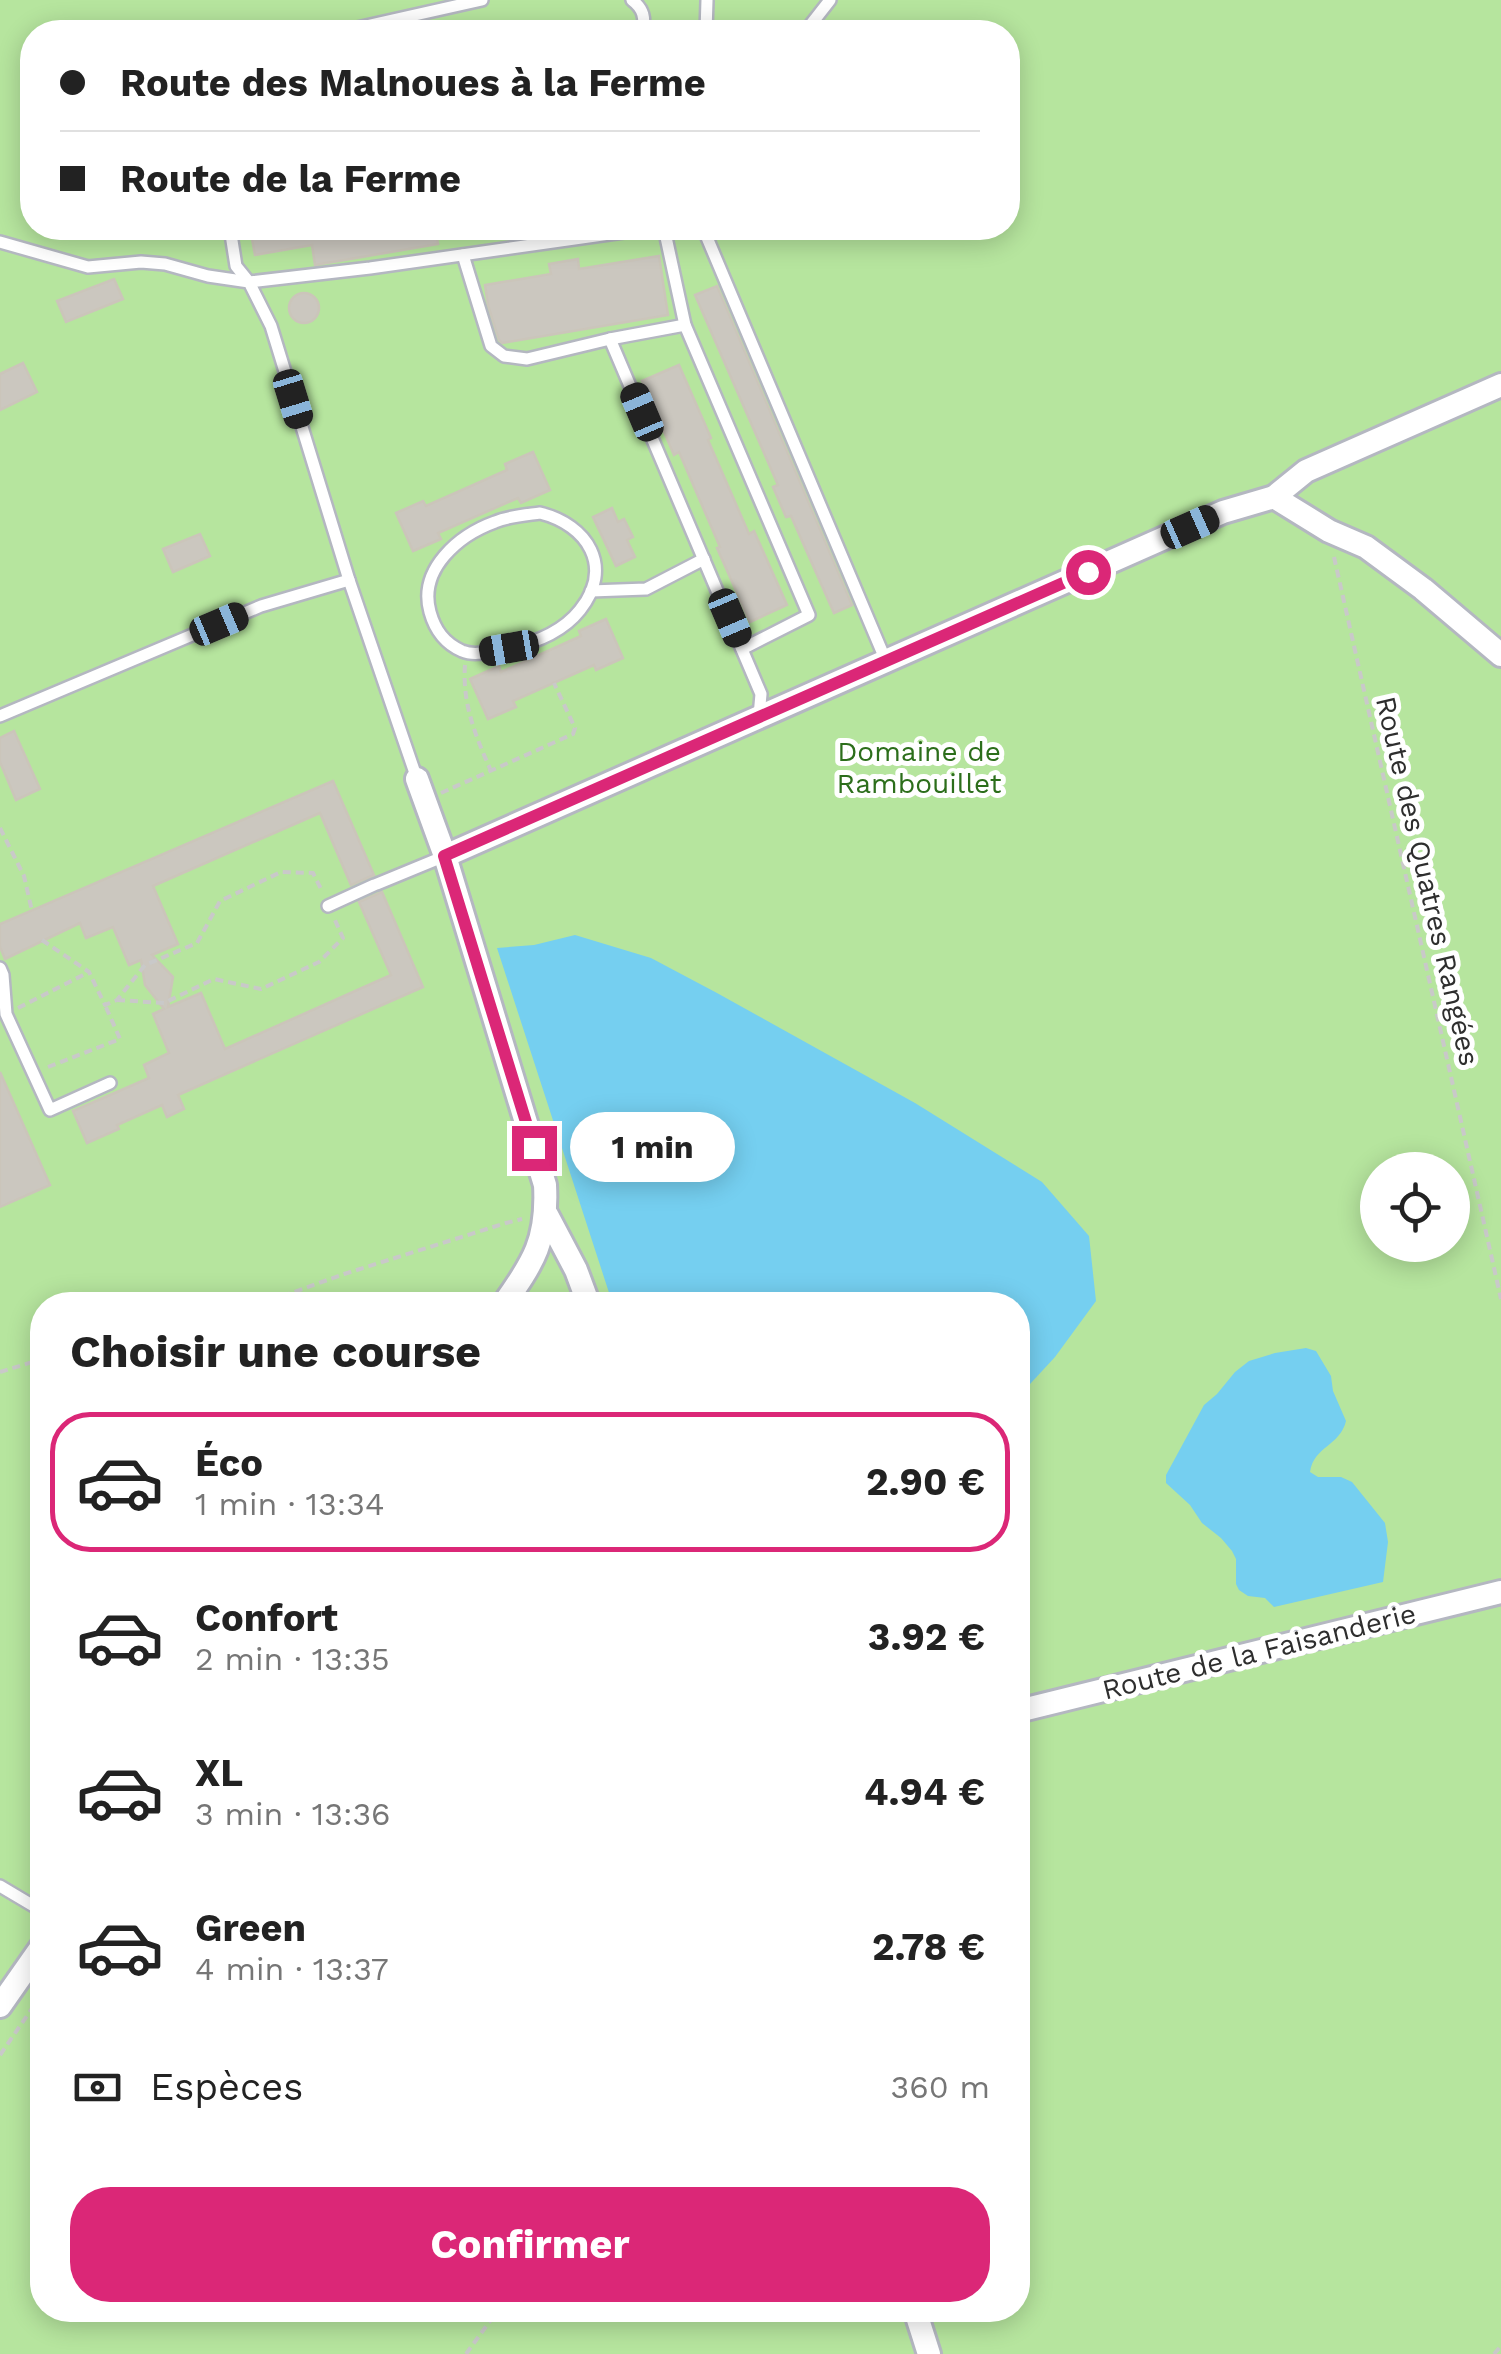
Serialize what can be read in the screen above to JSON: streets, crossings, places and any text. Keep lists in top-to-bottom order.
{
  "streets": {
    "street": ["Route de la Faisanderie"],
    "path": ["Route des Quatres Rangées"]
  },
  "parks": ["Domaine de Rambouillet"],
  "page": {
    "banner": ["Route des Malnoues à la Ferme", "Route de la Ferme"],
    "bubble": "1 min",
    "heading": "Choisir une course",
    "list": [
      {
        "name": "Éco",
        "note": "1 min · 13:34",
        "value": "2.90 €"
      },
      {
        "name": "Confort",
        "note": "2 min · 13:35",
        "value": "3.92 €"
      },
      {
        "name": "XL",
        "note": "3 min · 13:36",
        "value": "4.94 €"
      },
      {
        "name": "Green",
        "note": "4 min · 13:37",
        "value": "2.78 €"
      }
    ],
    "pay": ["Espèces", "360 m"],
    "buttons": "Confirmer"
  }
}
